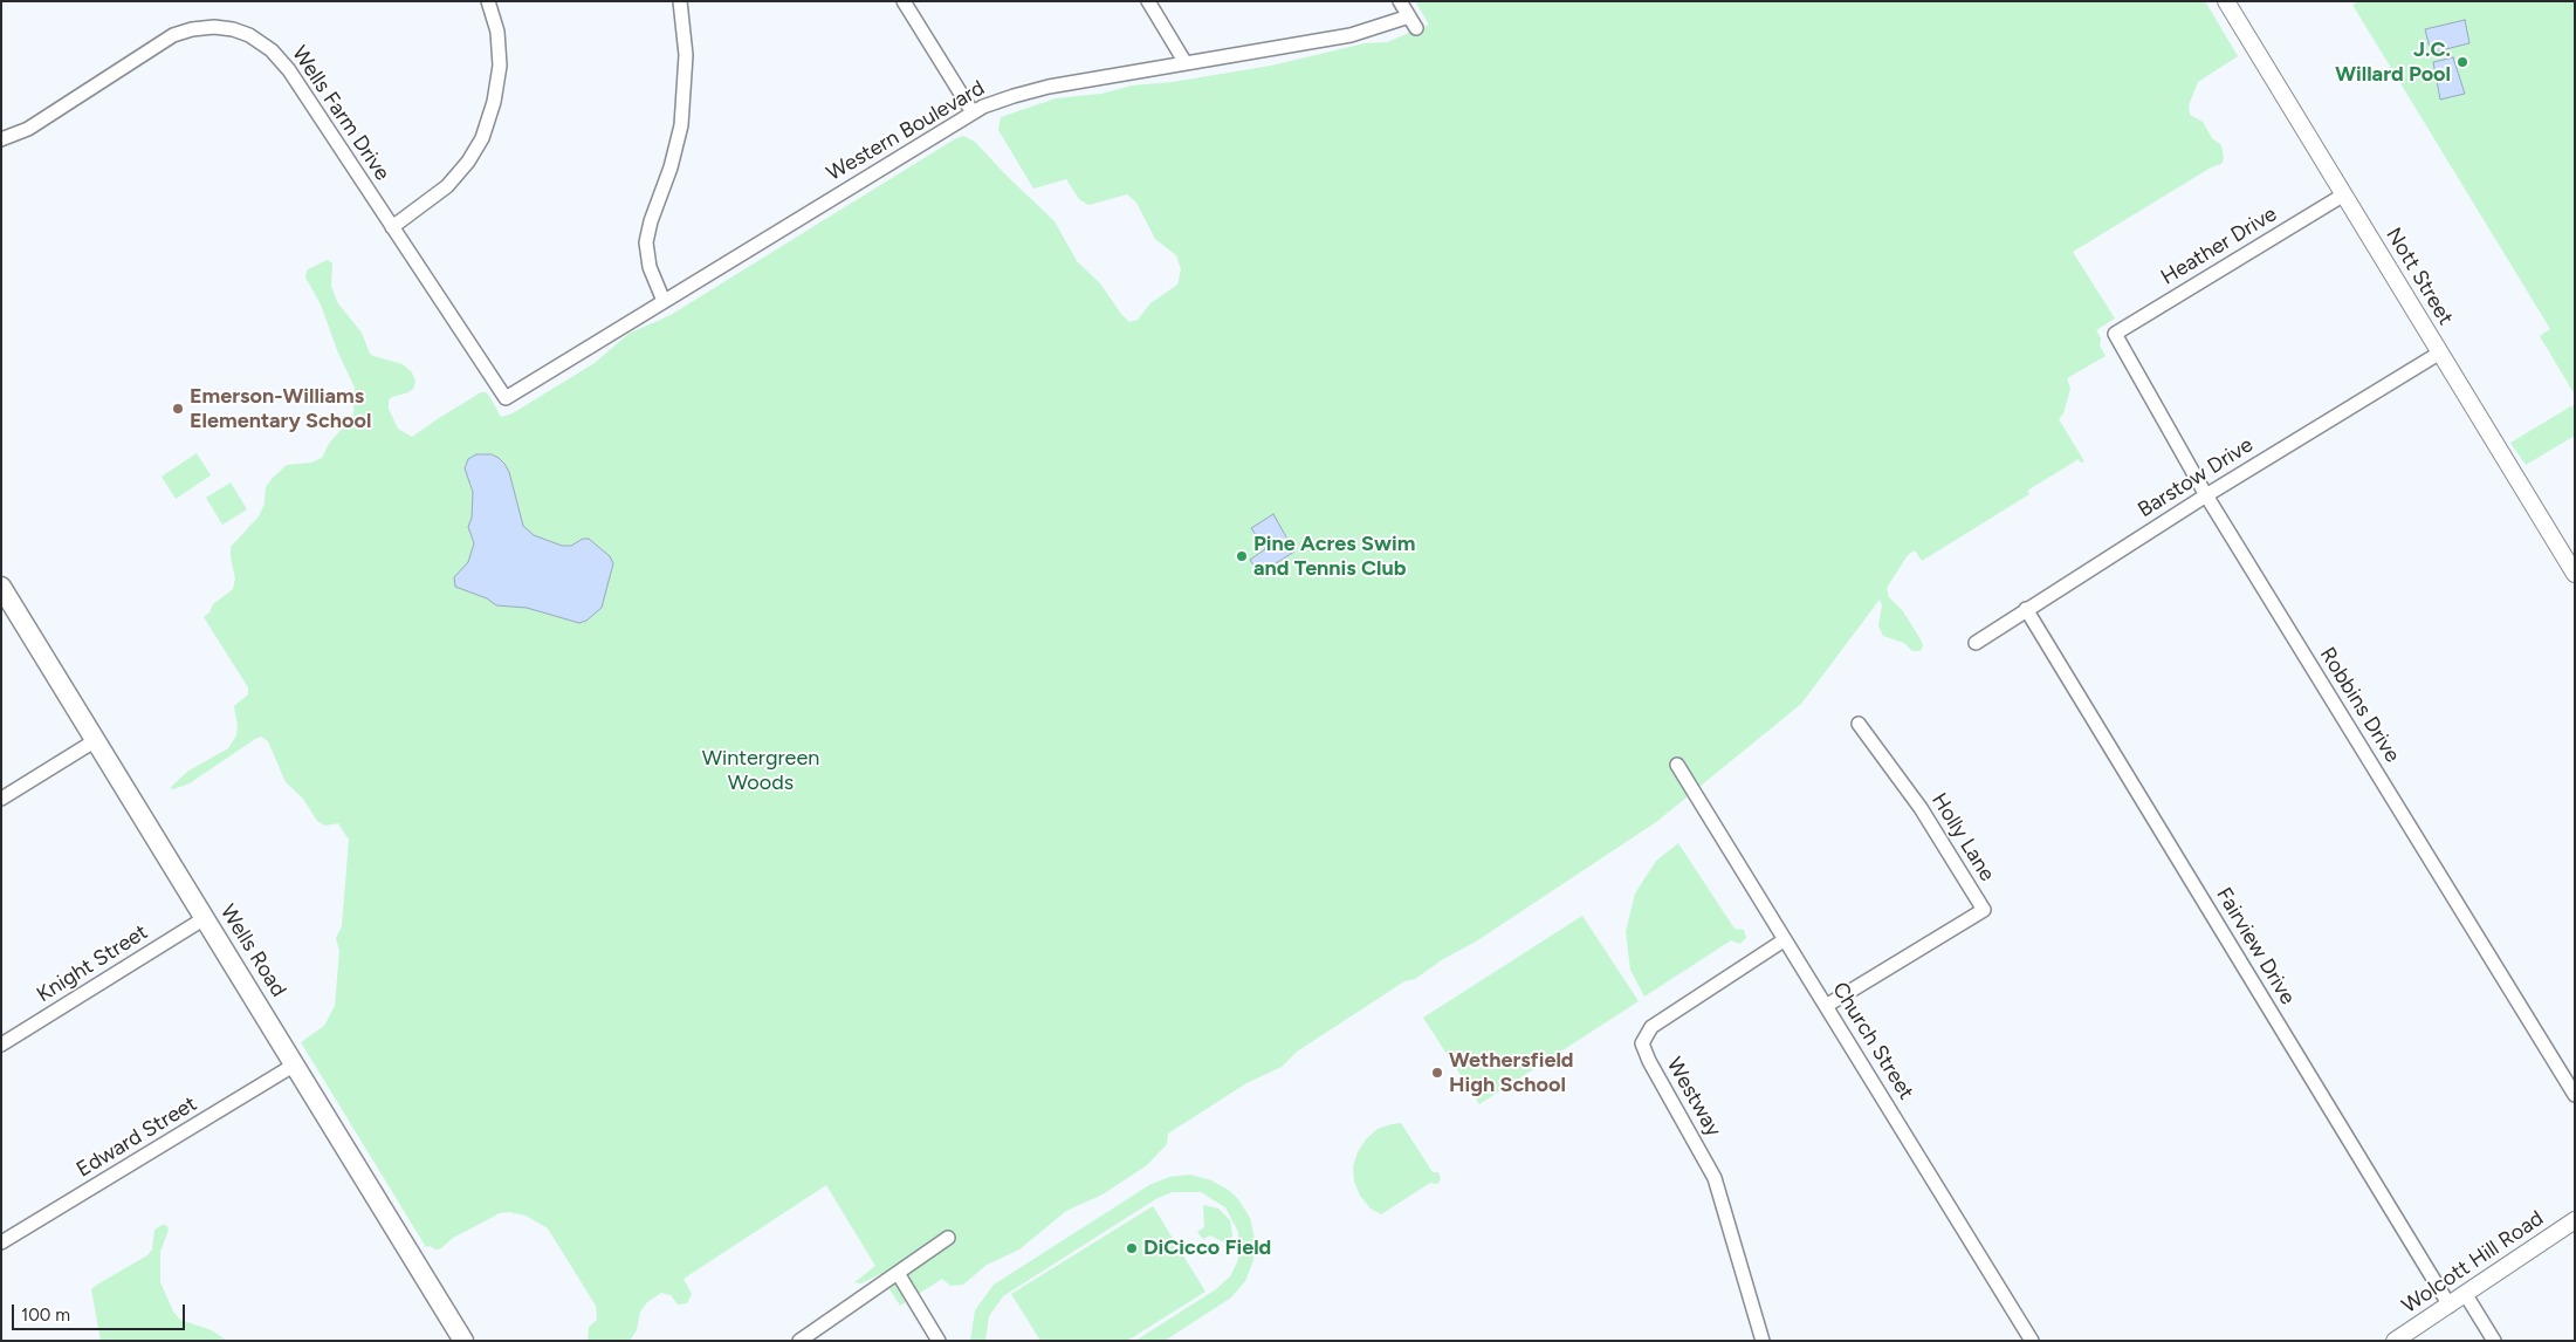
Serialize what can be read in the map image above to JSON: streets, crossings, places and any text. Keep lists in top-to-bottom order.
{
  "streets": {
    "main road": ["Wells Road"],
    "street": [
      "Wells Farm Drive",
      "Western Boulevard",
      "Heather Drive",
      "Nott Street",
      "Barstow Drive",
      "Robbins Drive",
      "Holly Lane",
      "Fairview Drive",
      "Knight Street",
      "Church Street",
      "Westway",
      "Edward Street",
      "Wolcott Hill Road"
    ]
  },
  "crossings": [
    ["Wells Farm Drive", "Western Boulevard"],
    ["Heather Drive", "Nott Street"],
    ["Heather Drive", "Robbins Drive"],
    ["Nott Street", "Barstow Drive"],
    ["Barstow Drive", "Robbins Drive"],
    ["Barstow Drive", "Fairview Drive"],
    ["Holly Lane", "Church Street"],
    ["Fairview Drive", "Wolcott Hill Road"],
    ["Wells Road", "Knight Street"],
    ["Wells Road", "Edward Street"],
    ["Church Street", "Westway"]
  ],
  "parks": ["Wintergreen Woods"],
  "places": [
    "J.C. Willard Pool",
    "Emerson-Williams Elementary School",
    "Pine Acres Swim and Tennis Club",
    "Wethersfield High School",
    "DiCicco Field"
  ],
  "scale_bar": "100 m"
}
